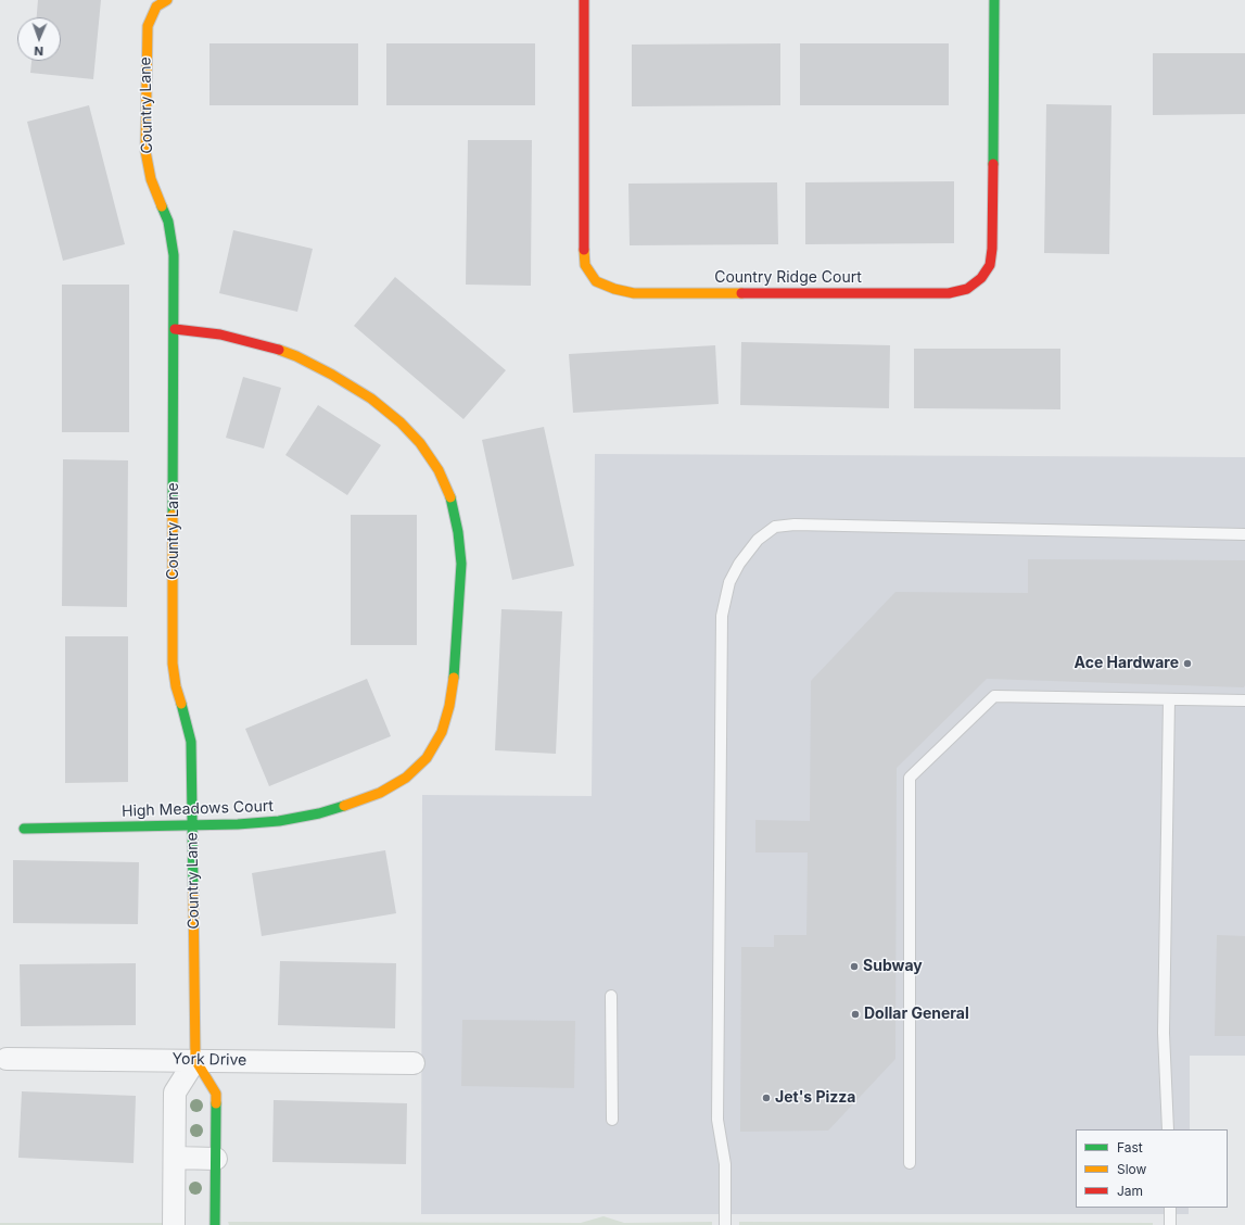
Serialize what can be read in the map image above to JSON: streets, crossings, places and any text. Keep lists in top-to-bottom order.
{
  "streets": {
    "street": [
      "Country Lane",
      "Country Ridge Court",
      "High Meadows Court",
      "York Drive"
    ]
  },
  "crossings": [
    ["Country Lane", "High Meadows Court"],
    ["Country Lane", "York Drive"]
  ],
  "places": [
    "Ace Hardware",
    "Subway",
    "Dollar General",
    "Jet's Pizza"
  ],
  "legend": ["Fast", "Slow", "Jam"],
  "north": "bottom"
}
